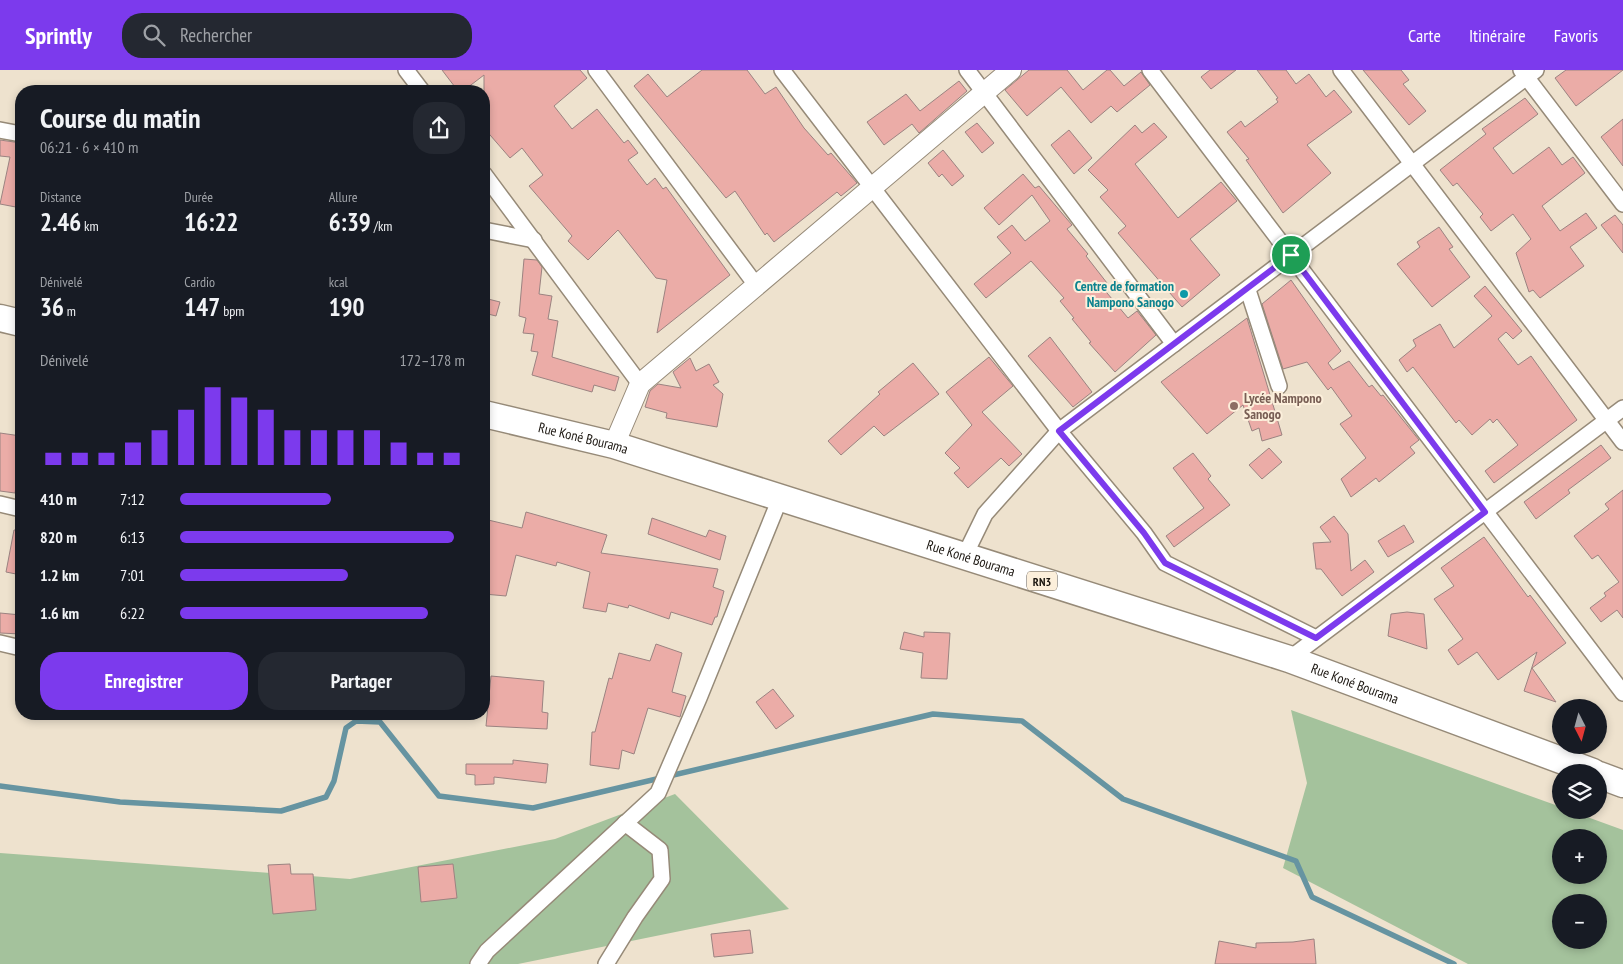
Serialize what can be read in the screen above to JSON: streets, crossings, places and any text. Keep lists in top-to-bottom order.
{
  "streets": {
    "highway": ["Rue Koné Bourama", "RN3"]
  },
  "places": ["Centre de formation Nampono Sanogo", "Lycée Nampono Sanogo"],
  "north": "bottom",
  "page": {
    "header": "Sprintly",
    "search": "Rechercher",
    "nav": ["Carte", "Itinéraire", "Favoris"],
    "heading": ["Course du matin", "06:21 · 6 × 410 m"],
    "stats": [
      ["Distance", "2.46 km"],
      ["Durée", "16:22"],
      ["Allure", "6:39 /km"],
      ["Dénivelé", "36 m"],
      ["Cardio", "147 bpm"],
      ["kcal", "190"]
    ],
    "chart": ["Dénivelé", "172–178 m"],
    "list": [
      {
        "name": "410 m",
        "note": "7:12"
      },
      {
        "name": "820 m",
        "note": "6:13"
      },
      {
        "name": "1.2 km",
        "note": "7:01"
      },
      {
        "name": "1.6 km",
        "note": "6:22"
      }
    ],
    "buttons": ["Enregistrer", "Partager"],
    "map_buttons": ["+", "−"]
  }
}
